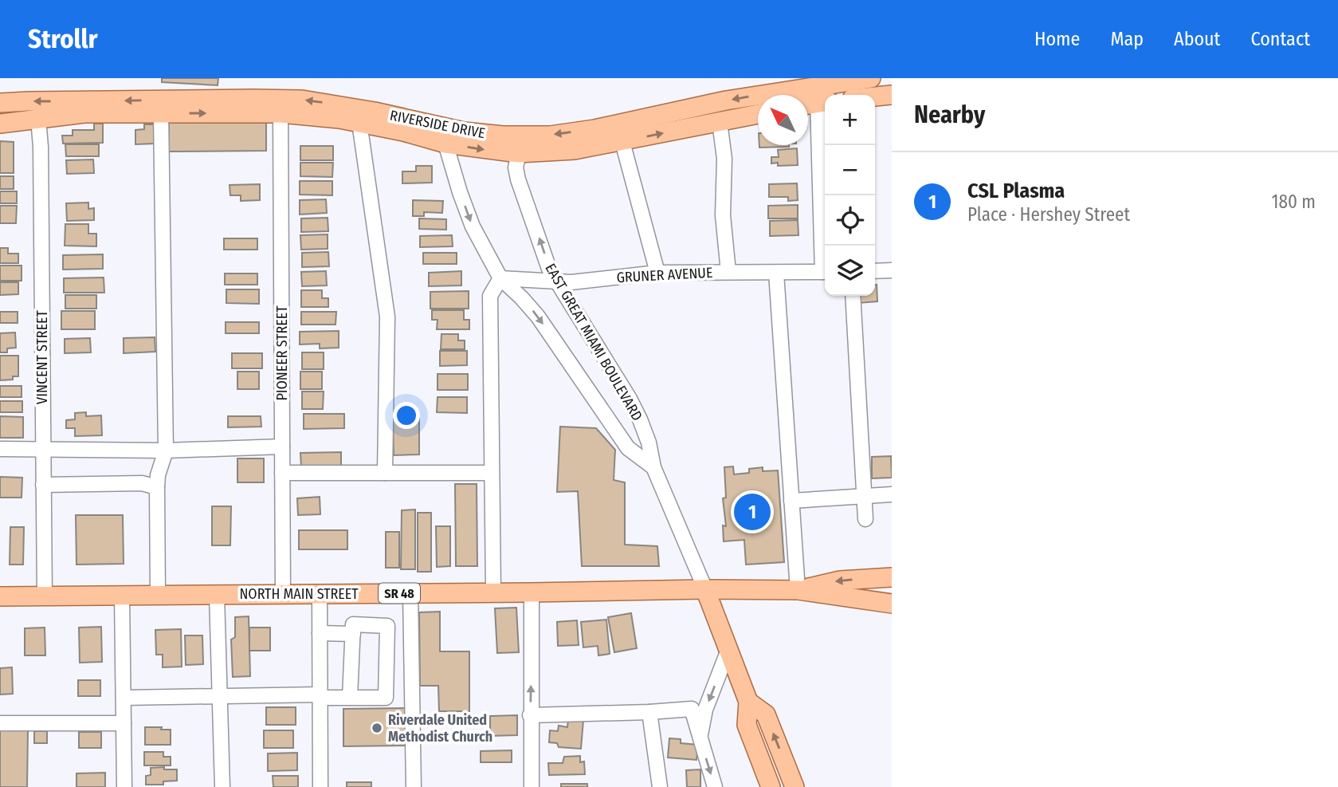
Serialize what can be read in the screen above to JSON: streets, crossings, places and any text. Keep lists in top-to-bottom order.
{
  "streets": {
    "main road": ["RIVERSIDE DRIVE", "SR 48", "NORTH MAIN STREET"],
    "street": [
      "GRUNER AVENUE",
      "EAST GREAT MIAMI BOULEVARD",
      "PIONEER STREET",
      "VINCENT STREET"
    ]
  },
  "crossings": [
    ["RIVERSIDE DRIVE", "EAST GREAT MIAMI BOULEVARD"],
    ["RIVERSIDE DRIVE", "PIONEER STREET"],
    ["RIVERSIDE DRIVE", "VINCENT STREET"],
    ["GRUNER AVENUE", "EAST GREAT MIAMI BOULEVARD"],
    ["EAST GREAT MIAMI BOULEVARD", "NORTH MAIN STREET"],
    ["PIONEER STREET", "NORTH MAIN STREET"],
    ["VINCENT STREET", "NORTH MAIN STREET"]
  ],
  "places": ["Riverdale United Methodist Church"],
  "north": "top left",
  "page": {
    "header": "Strollr",
    "nav": [
      "Home",
      "Map",
      "About",
      "Contact"
    ],
    "heading": "Nearby",
    "map_buttons": ["+", "−"],
    "list": [
      {
        "mark": "1",
        "name": "CSL Plasma",
        "note": "Place · Hershey Street",
        "value": "180 m"
      }
    ],
    "pins": "1"
  }
}
